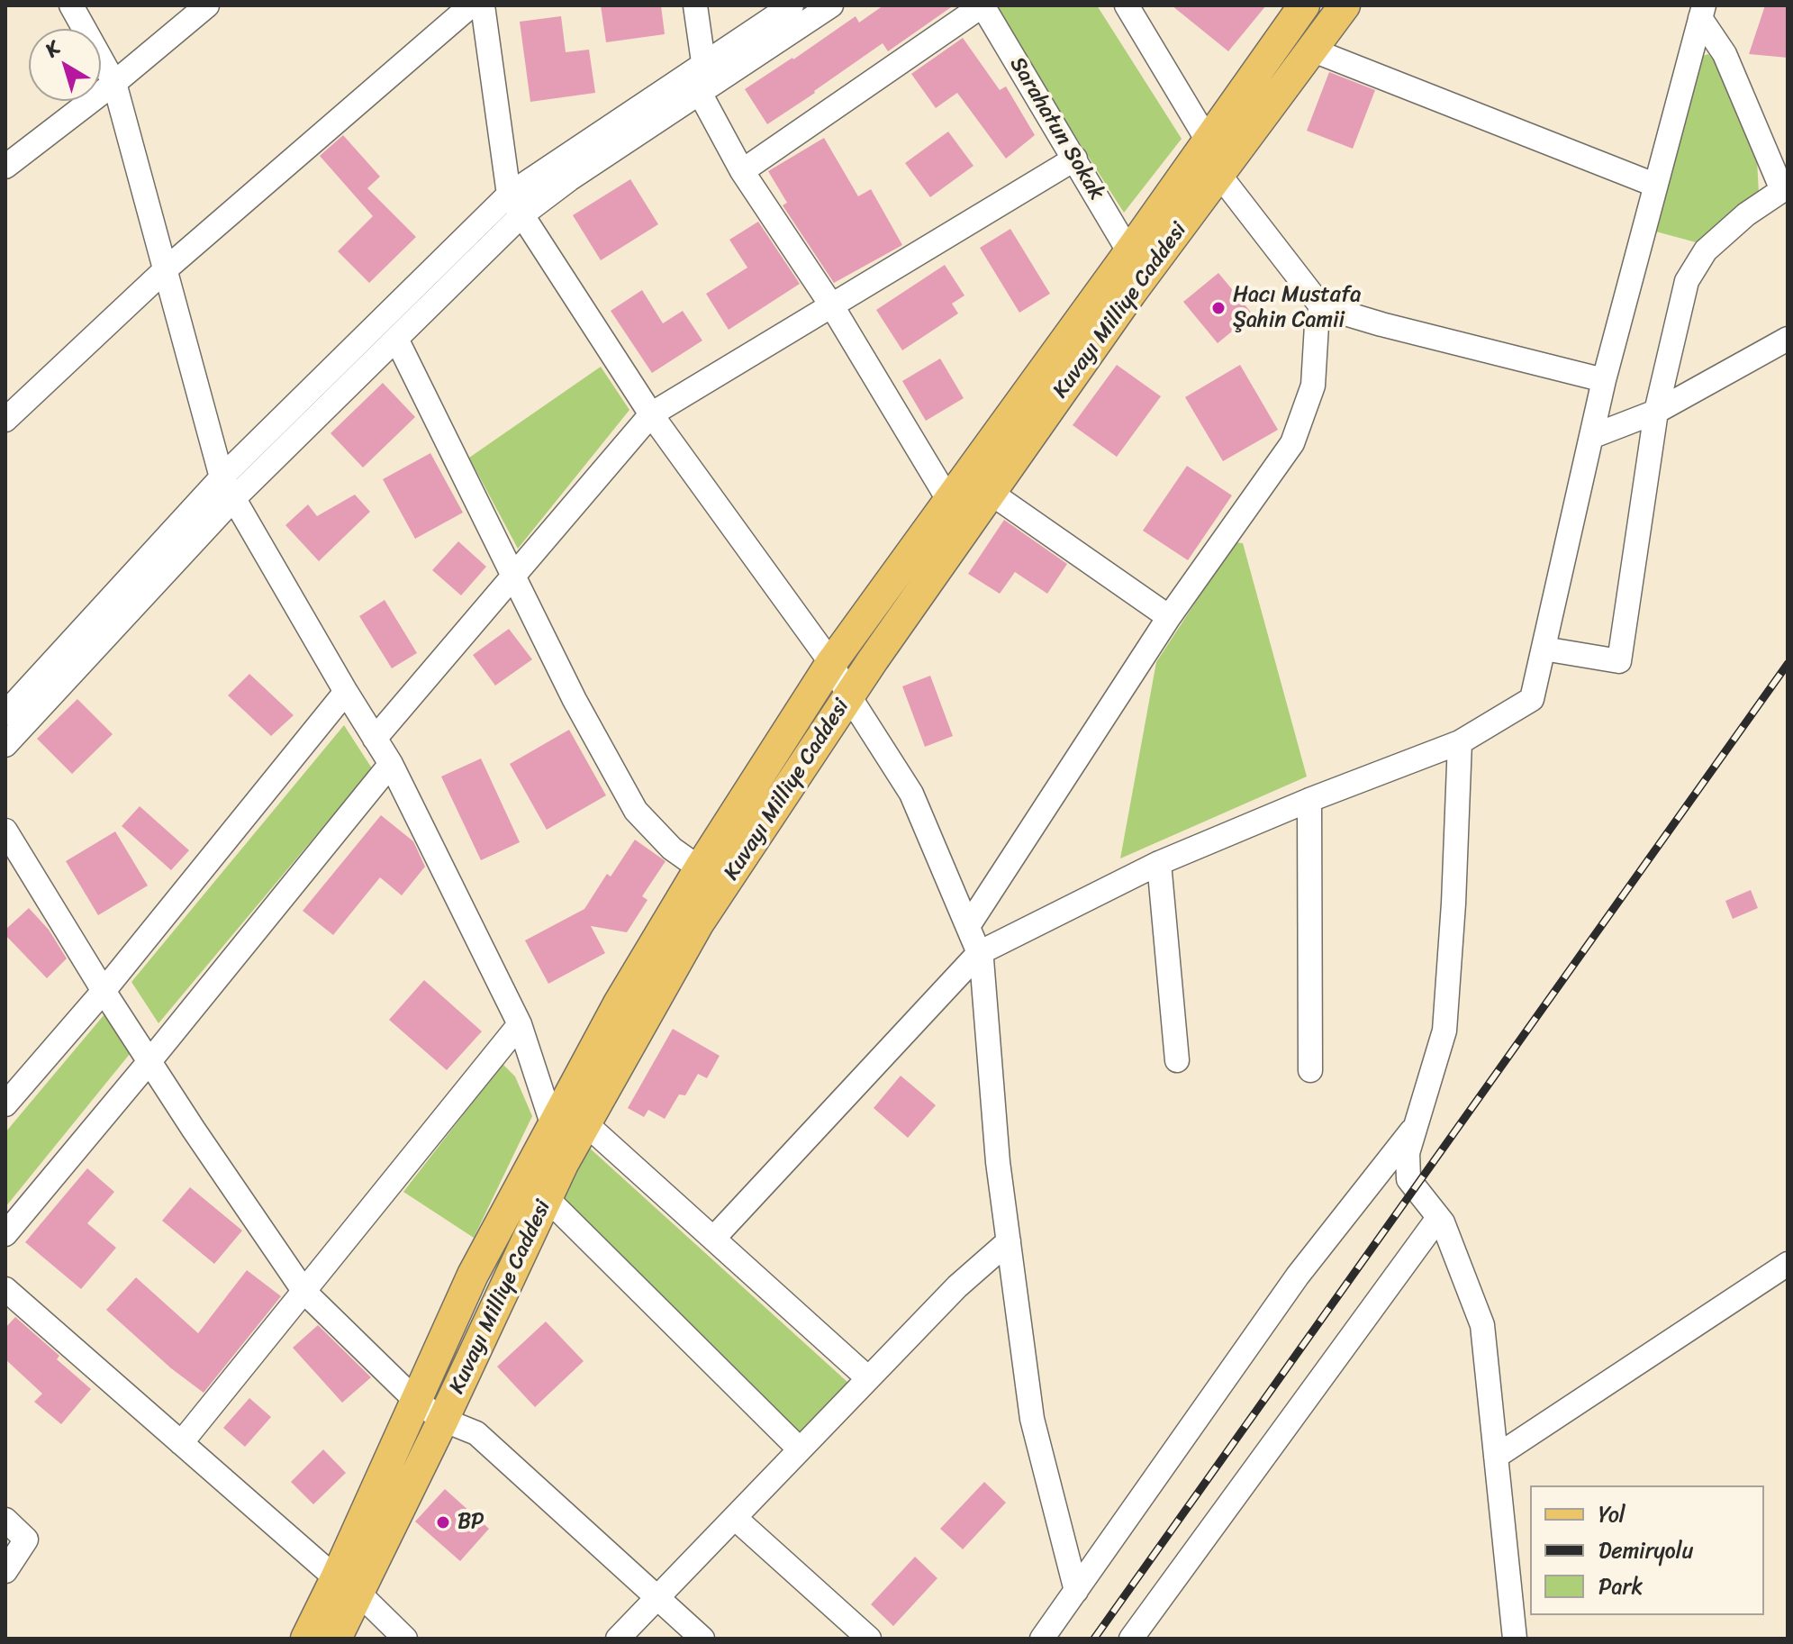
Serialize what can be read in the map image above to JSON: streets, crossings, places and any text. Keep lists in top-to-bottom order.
{
  "streets": {
    "main road": ["Kuvayı Milliye Caddesi"],
    "street": ["Sarahatun Sokak"]
  },
  "crossings": [
    ["Sarahatun Sokak", "Kuvayı Milliye Caddesi"]
  ],
  "places": ["Hacı Mustafa Şahin Camii", "BP"],
  "legend": ["Yol", "Demiryolu", "Park"],
  "north": "top left"
}
